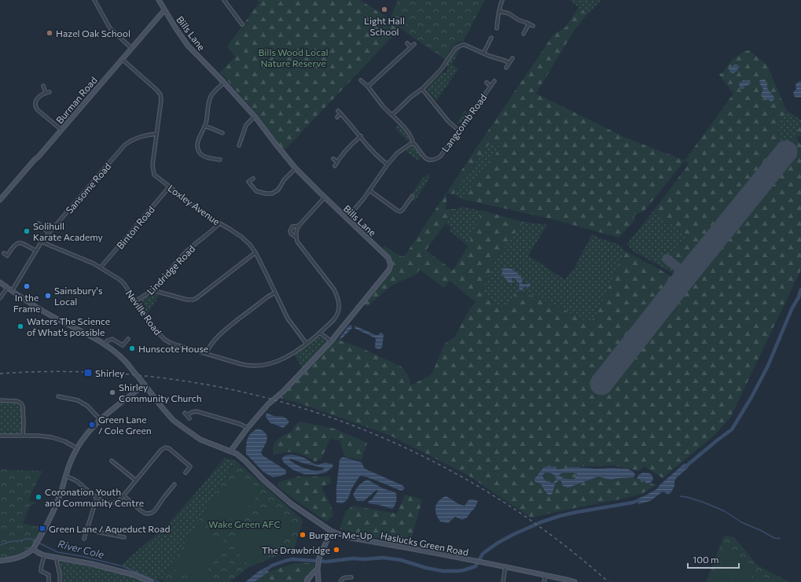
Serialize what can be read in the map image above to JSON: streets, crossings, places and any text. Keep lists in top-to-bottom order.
{
  "streets": {
    "street": [
      "Bills Lane",
      "Burman Road",
      "Langcomb Road",
      "Sansome Road",
      "Loxley Avenue",
      "Binton Road",
      "Lindridge Road",
      "Neville Road",
      "Haslucks Green Road"
    ]
  },
  "crossings": [
    ["Bills Lane", "Burman Road"],
    ["Bills Lane", "Neville Road"],
    ["Bills Lane", "Haslucks Green Road"],
    ["Burman Road", "Loxley Avenue"],
    ["Sansome Road", "Loxley Avenue"],
    ["Sansome Road", "Neville Road"],
    ["Sansome Road", "Haslucks Green Road"],
    ["Loxley Avenue", "Binton Road"],
    ["Loxley Avenue", "Lindridge Road"],
    ["Loxley Avenue", "Neville Road"],
    ["Binton Road", "Neville Road"],
    ["Lindridge Road", "Neville Road"]
  ],
  "water": ["River Cole"],
  "parks": ["Bills Wood Local Nature Reserve", "Wake Green AFC"],
  "places": {
    "other": [
      "Light Hall School",
      "Hazel Oak School",
      "Solihull Karate Academy",
      "In the Frame",
      "Sainsbury's Local",
      "Waters The Science of What's possible",
      "Hunscote House",
      "Shirley Community Church",
      "Coronation Youth and Community Centre",
      "Burger-Me-Up",
      "The Drawbridge"
    ],
    "transit": ["Shirley", "Green Lane / Cole Green", "Green Lane / Aqueduct Road"]
  },
  "scale_bar": "100 m"
}
